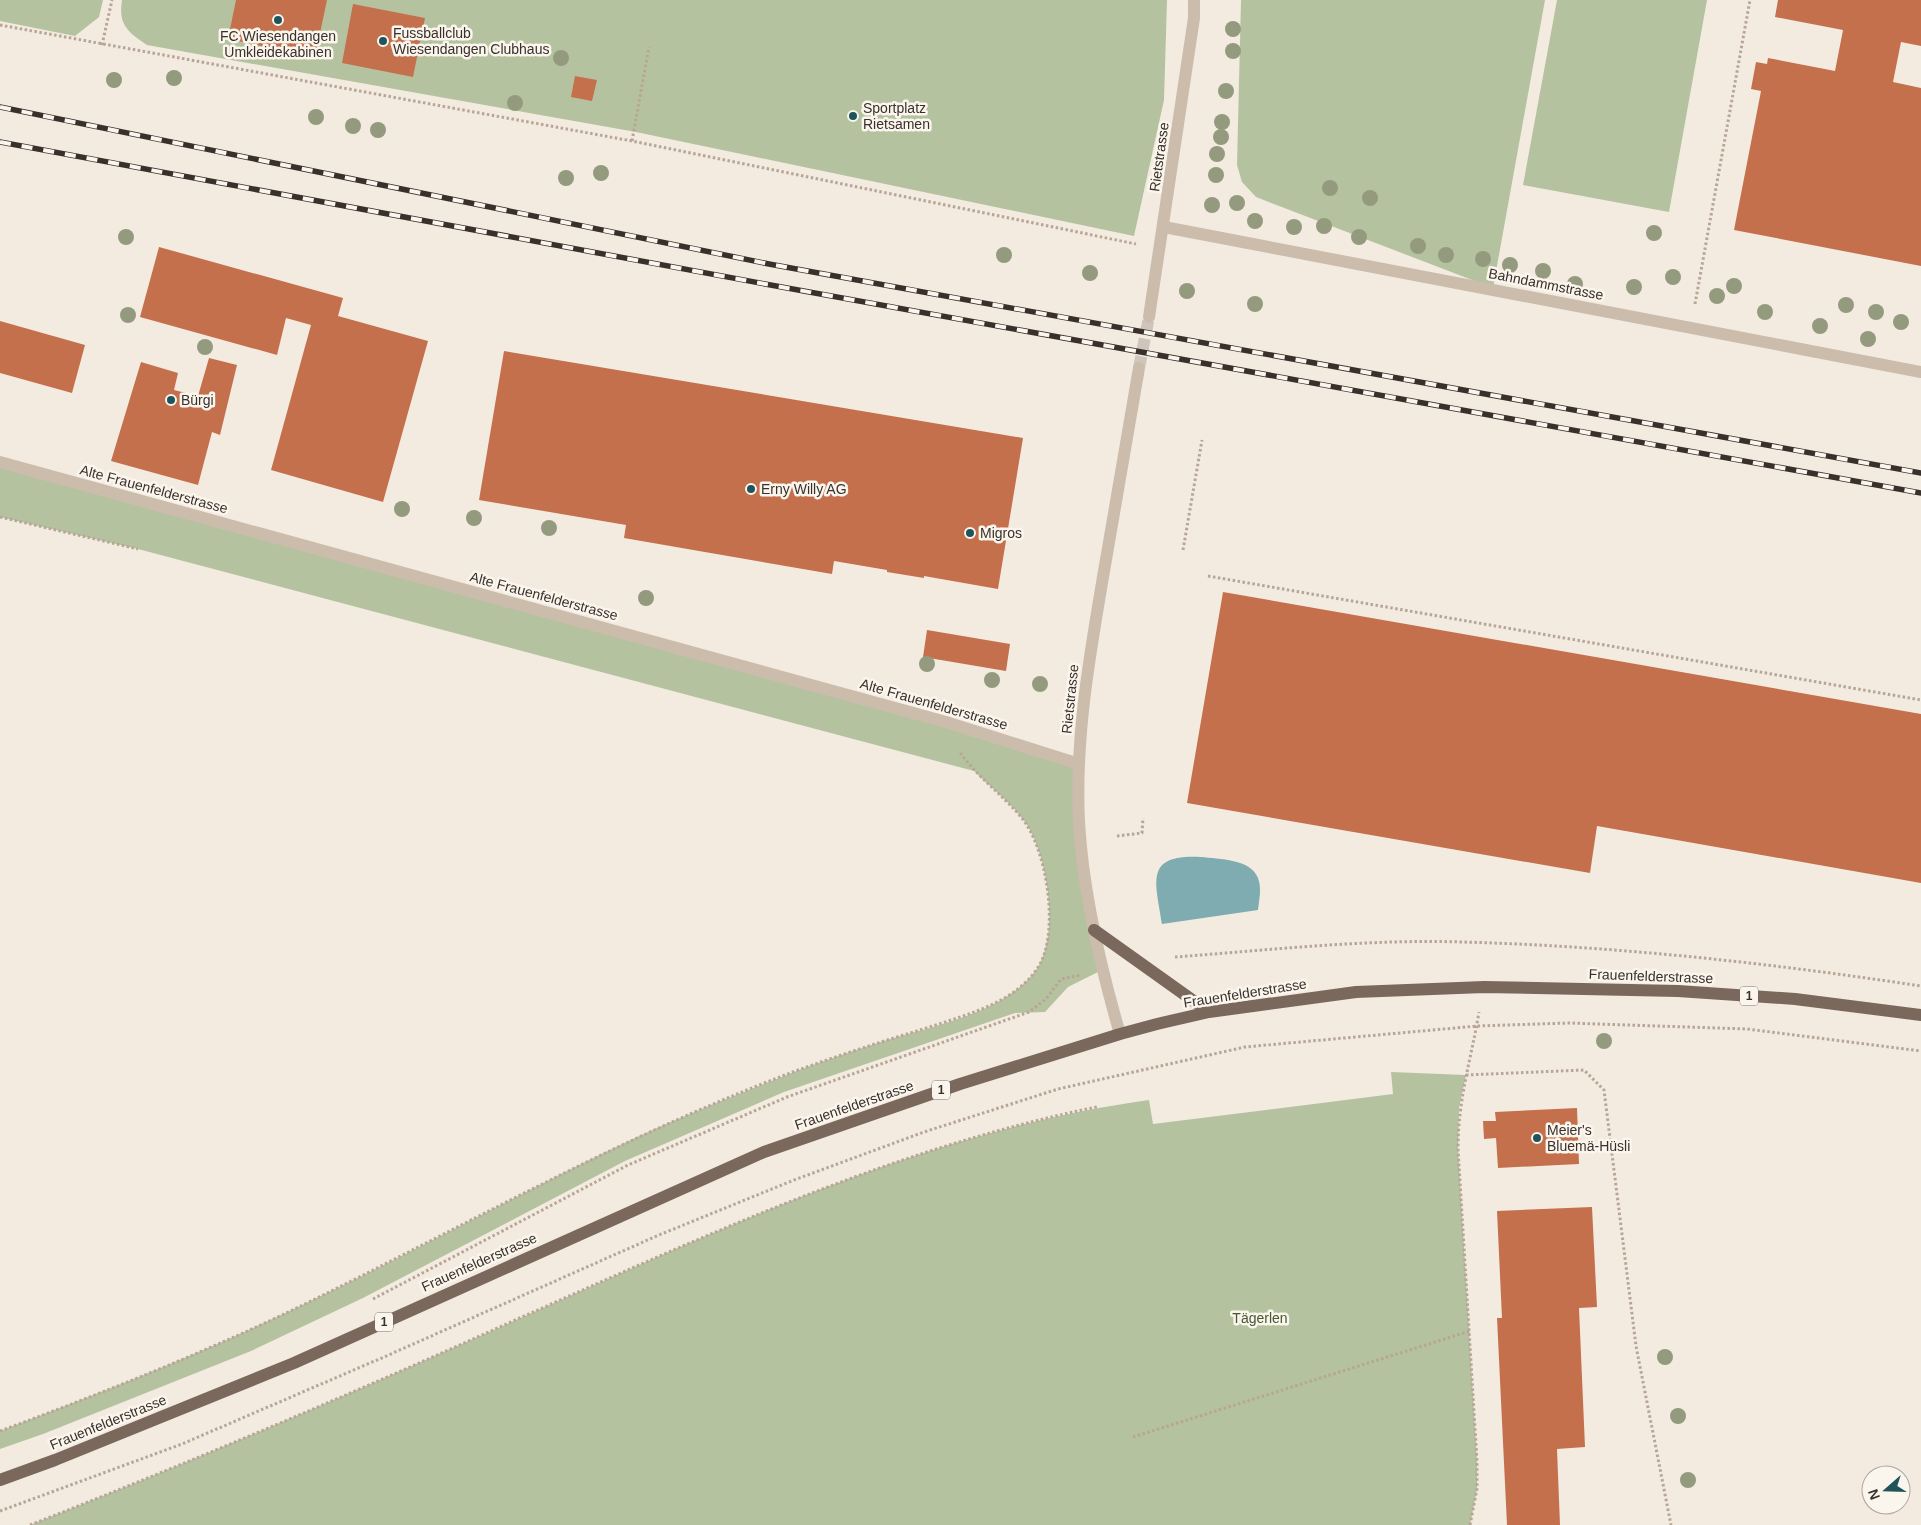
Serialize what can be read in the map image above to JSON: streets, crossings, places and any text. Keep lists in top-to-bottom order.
{
  "streets": {
    "main road": ["Frauenfelderstrasse", "1"],
    "street": ["Rietstrasse", "Bahndammstrasse", "Alte Frauenfelderstrasse"]
  },
  "crossings": [
    ["Rietstrasse", "Bahndammstrasse"],
    ["Rietstrasse", "Alte Frauenfelderstrasse"],
    ["Rietstrasse", "Frauenfelderstrasse"]
  ],
  "parks": ["Tägerlen"],
  "places": [
    "FC Wiesendangen Umkleidekabinen",
    "Fussballclub Wiesendangen Clubhaus",
    "Sportplatz Rietsamen",
    "Bürgi",
    "Erny Willy AG",
    "Migros",
    "Meier's Bluemä-Hüsli"
  ],
  "north": "left"
}
